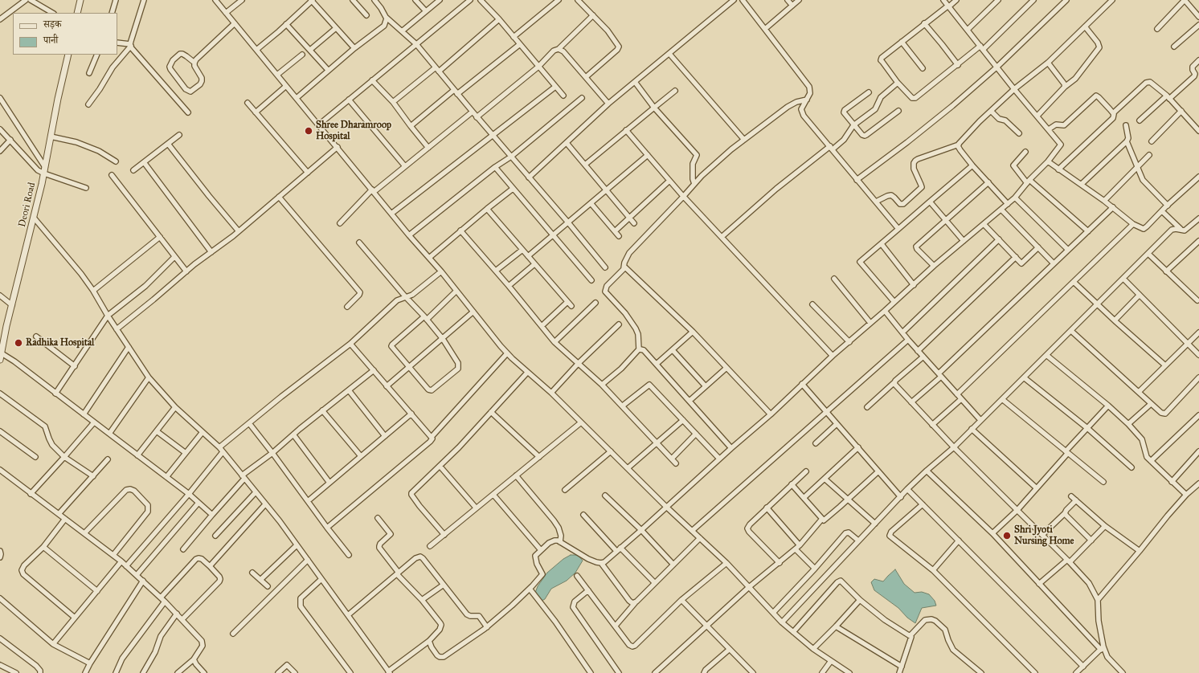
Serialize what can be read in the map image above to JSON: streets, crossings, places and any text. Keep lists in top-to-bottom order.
{
  "streets": {
    "street": ["Deori Road"]
  },
  "places": ["Shree Dharamroop Hospital", "Radhika Hospital", "Shri Jyoti Nursing Home"],
  "legend": ["सड़क", "पानी"]
}
